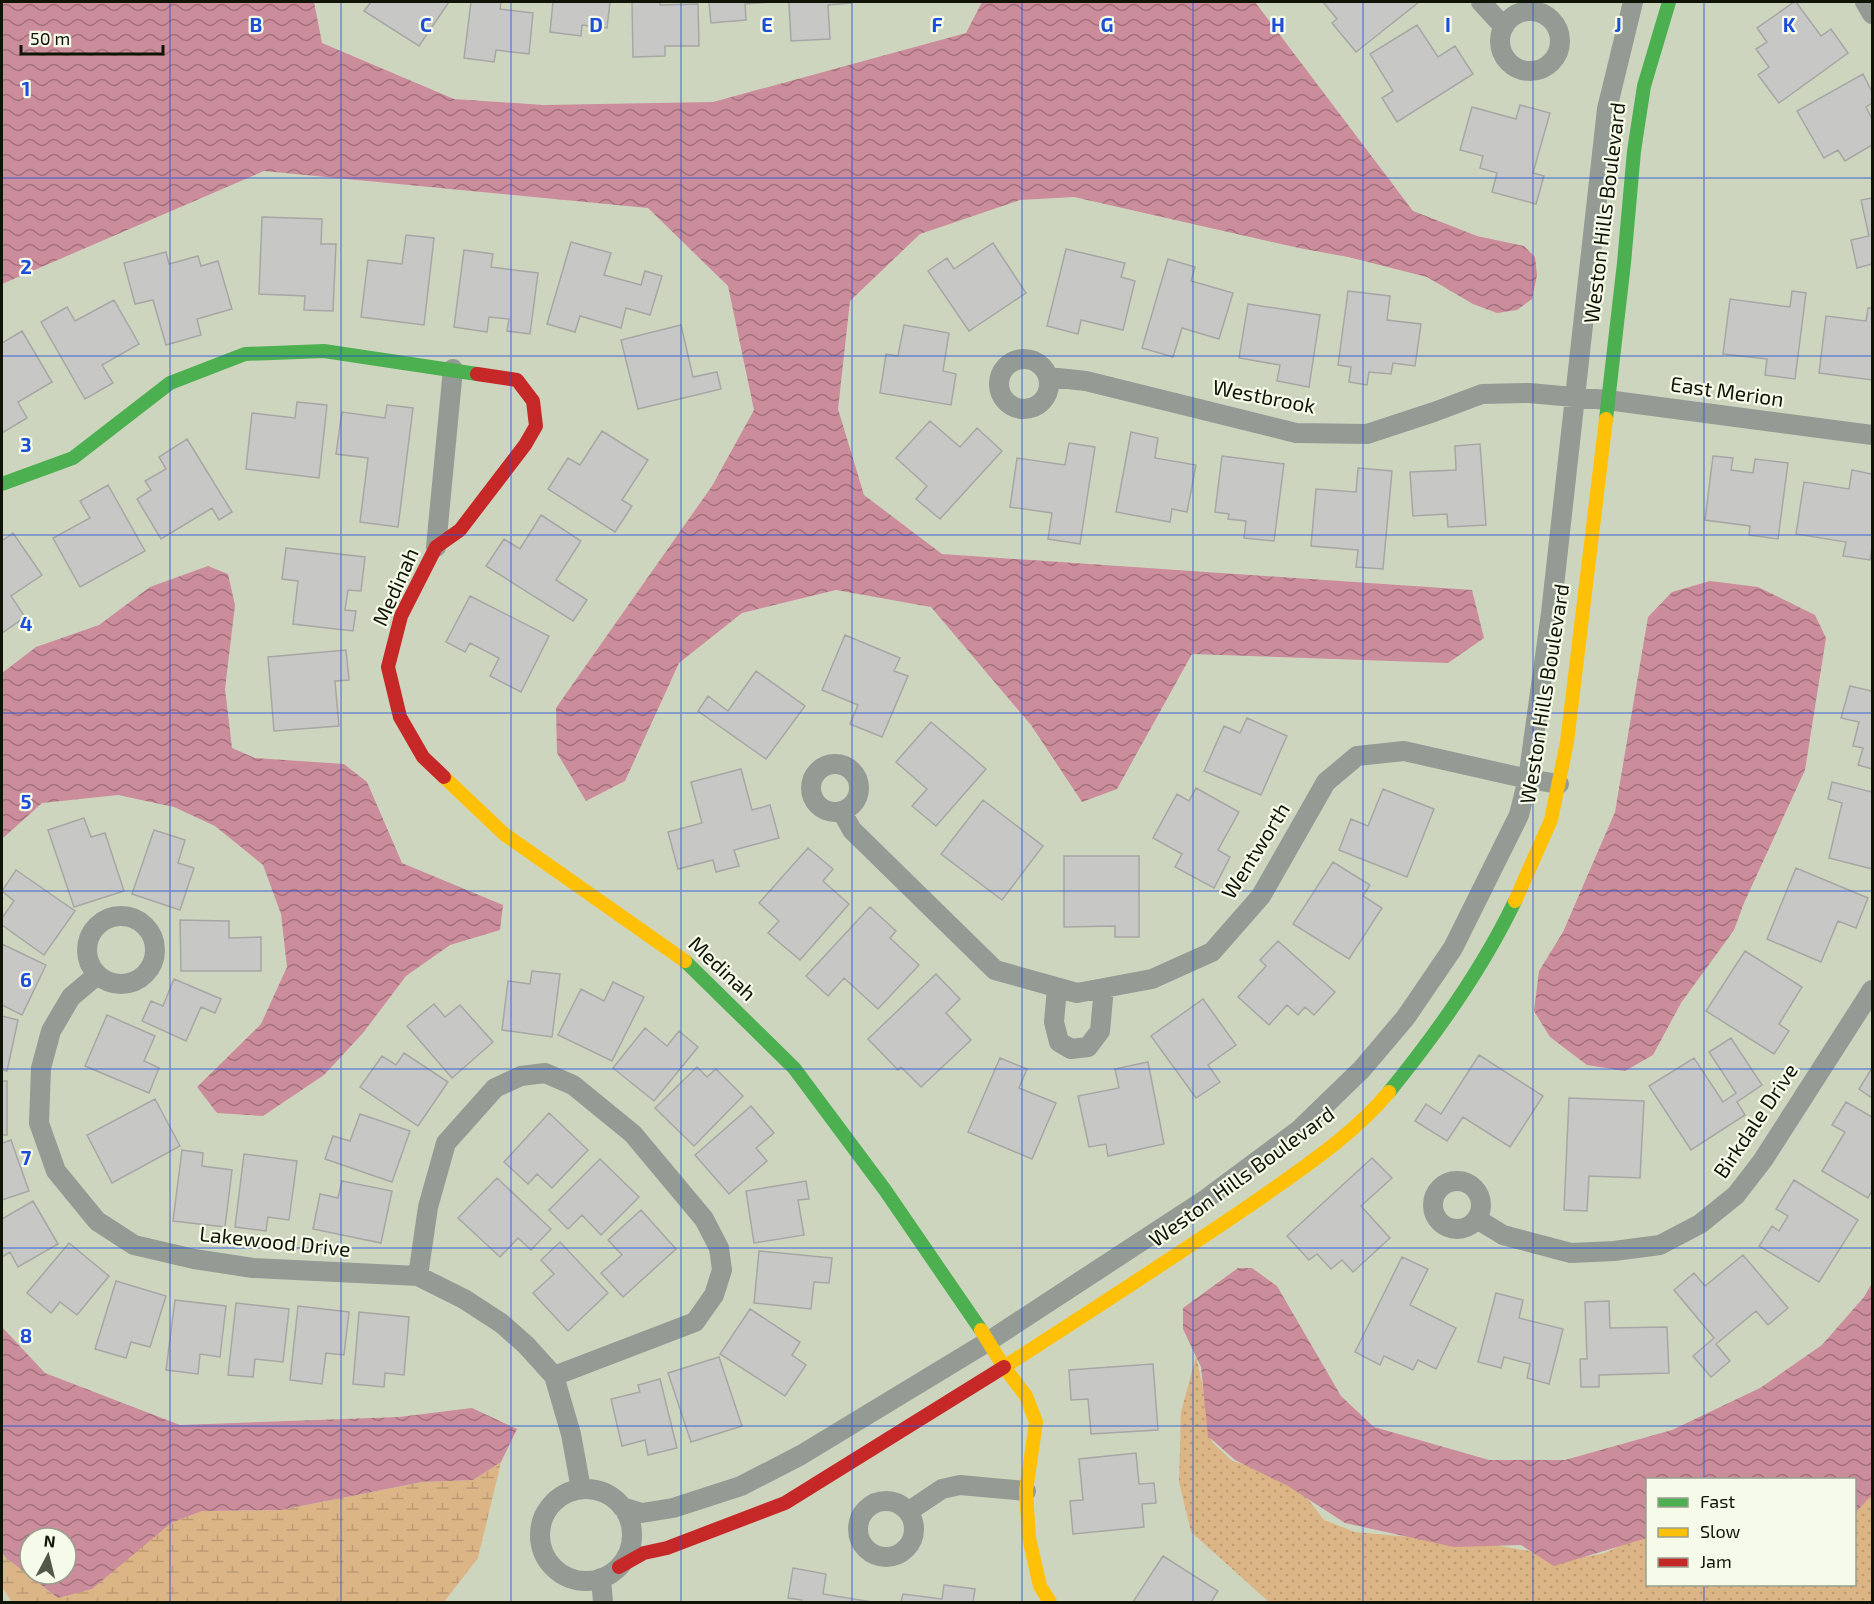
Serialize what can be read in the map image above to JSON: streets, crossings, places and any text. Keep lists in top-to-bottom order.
{
  "streets": {
    "street": [
      "Weston Hills Boulevard",
      "East Merion",
      "Westbrook",
      "Medinah",
      "Wentworth",
      "Birkdale Drive",
      "Lakewood Drive"
    ]
  },
  "crossings": [
    ["Weston Hills Boulevard", "East Merion"],
    ["Weston Hills Boulevard", "Westbrook"],
    ["Weston Hills Boulevard", "Medinah"],
    ["Weston Hills Boulevard", "Wentworth"],
    ["Weston Hills Boulevard", "Lakewood Drive"],
    ["East Merion", "Westbrook"]
  ],
  "legend": ["Fast", "Slow", "Jam"],
  "scale_bar": "50 m",
  "north": "top",
  "grid": {
    "columns": [
      "B",
      "C",
      "D",
      "E",
      "F",
      "G",
      "H",
      "I",
      "J",
      "K"
    ],
    "rows": [
      "1",
      "2",
      "3",
      "4",
      "5",
      "6",
      "7",
      "8"
    ]
  }
}
